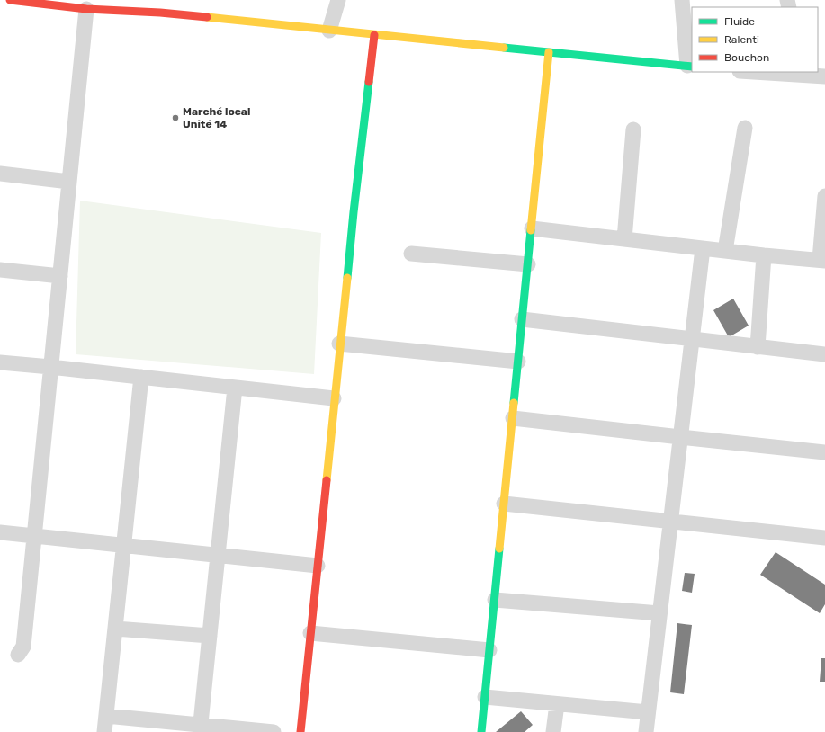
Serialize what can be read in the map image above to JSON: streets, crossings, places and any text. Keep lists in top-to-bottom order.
{
  "places": ["Marché local Unité 14"],
  "legend": ["Fluide", "Ralenti", "Bouchon"]
}
